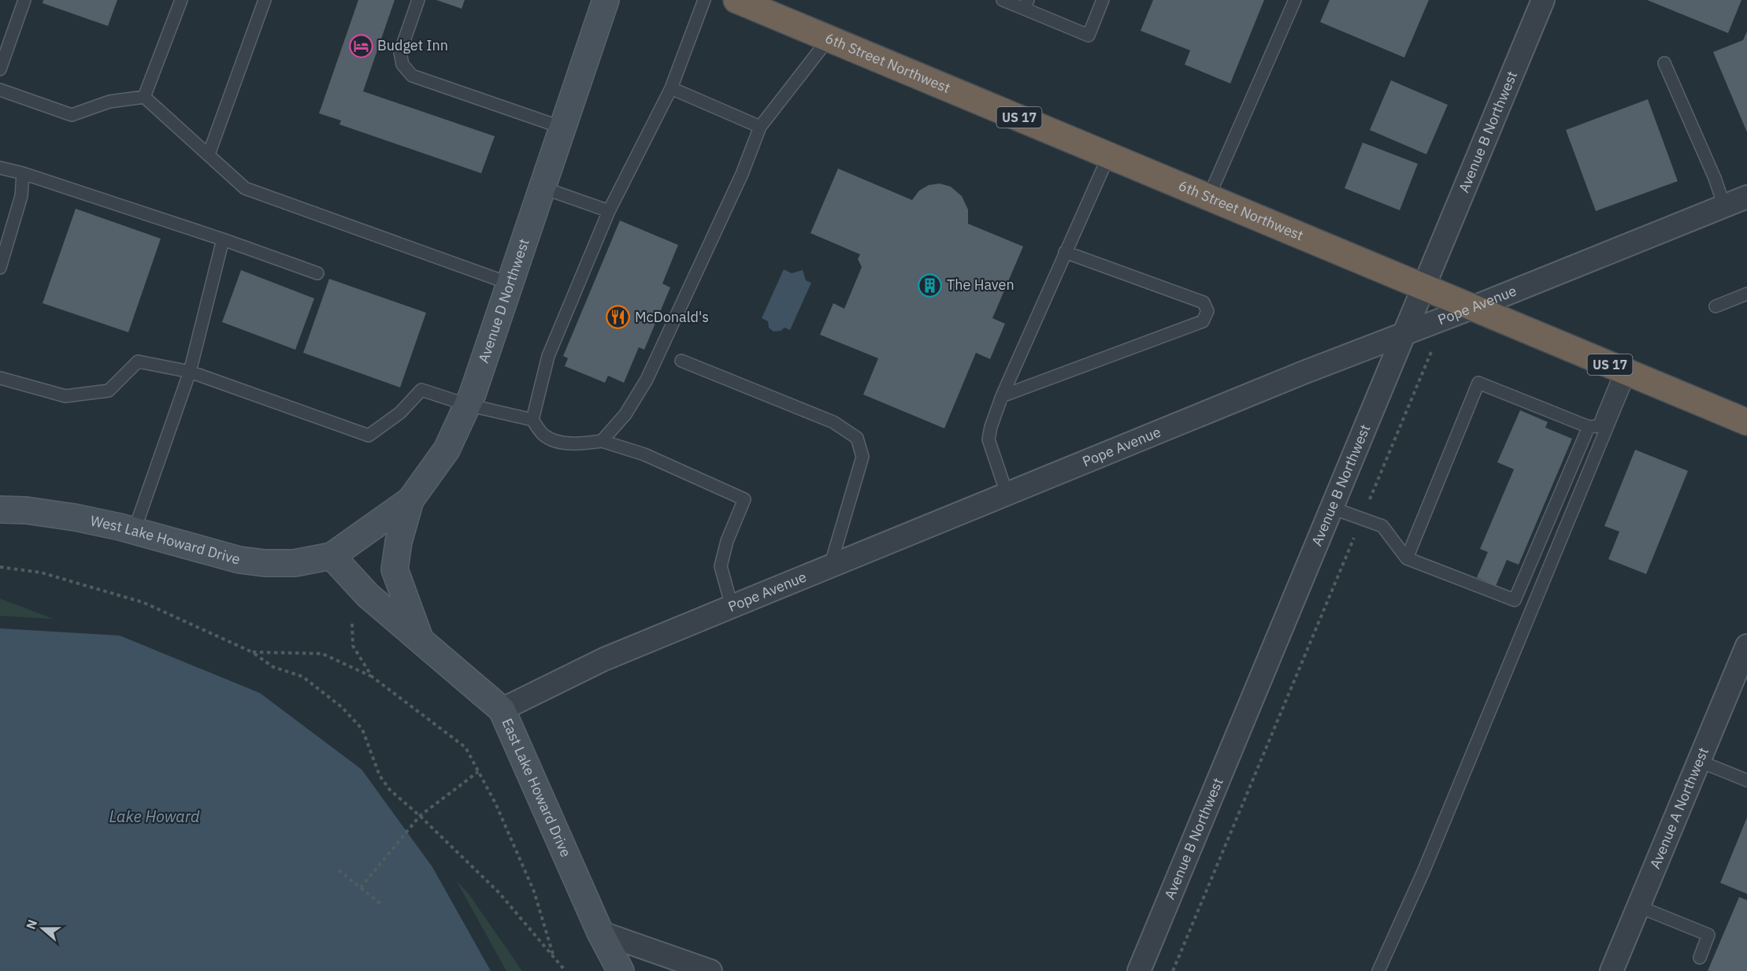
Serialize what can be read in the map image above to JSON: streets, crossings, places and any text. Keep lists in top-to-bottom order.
{
  "streets": {
    "highway": ["6th Street Northwest", "US 17"],
    "main road": ["Avenue D Northwest", "West Lake Howard Drive", "East Lake Howard Drive"],
    "street": ["Avenue B Northwest", "Pope Avenue", "Avenue A Northwest"]
  },
  "crossings": [
    ["6th Street Northwest", "Avenue B Northwest"],
    ["6th Street Northwest", "Pope Avenue"],
    ["Avenue B Northwest", "Pope Avenue"],
    ["Avenue D Northwest", "West Lake Howard Drive"],
    ["Avenue D Northwest", "East Lake Howard Drive"],
    ["Pope Avenue", "East Lake Howard Drive"],
    ["West Lake Howard Drive", "East Lake Howard Drive"]
  ],
  "water": ["Lake Howard"],
  "places": {
    "hotel": ["Budget Inn"],
    "building": ["The Haven"],
    "restaurant": ["McDonald's"]
  },
  "north": "left"
}
